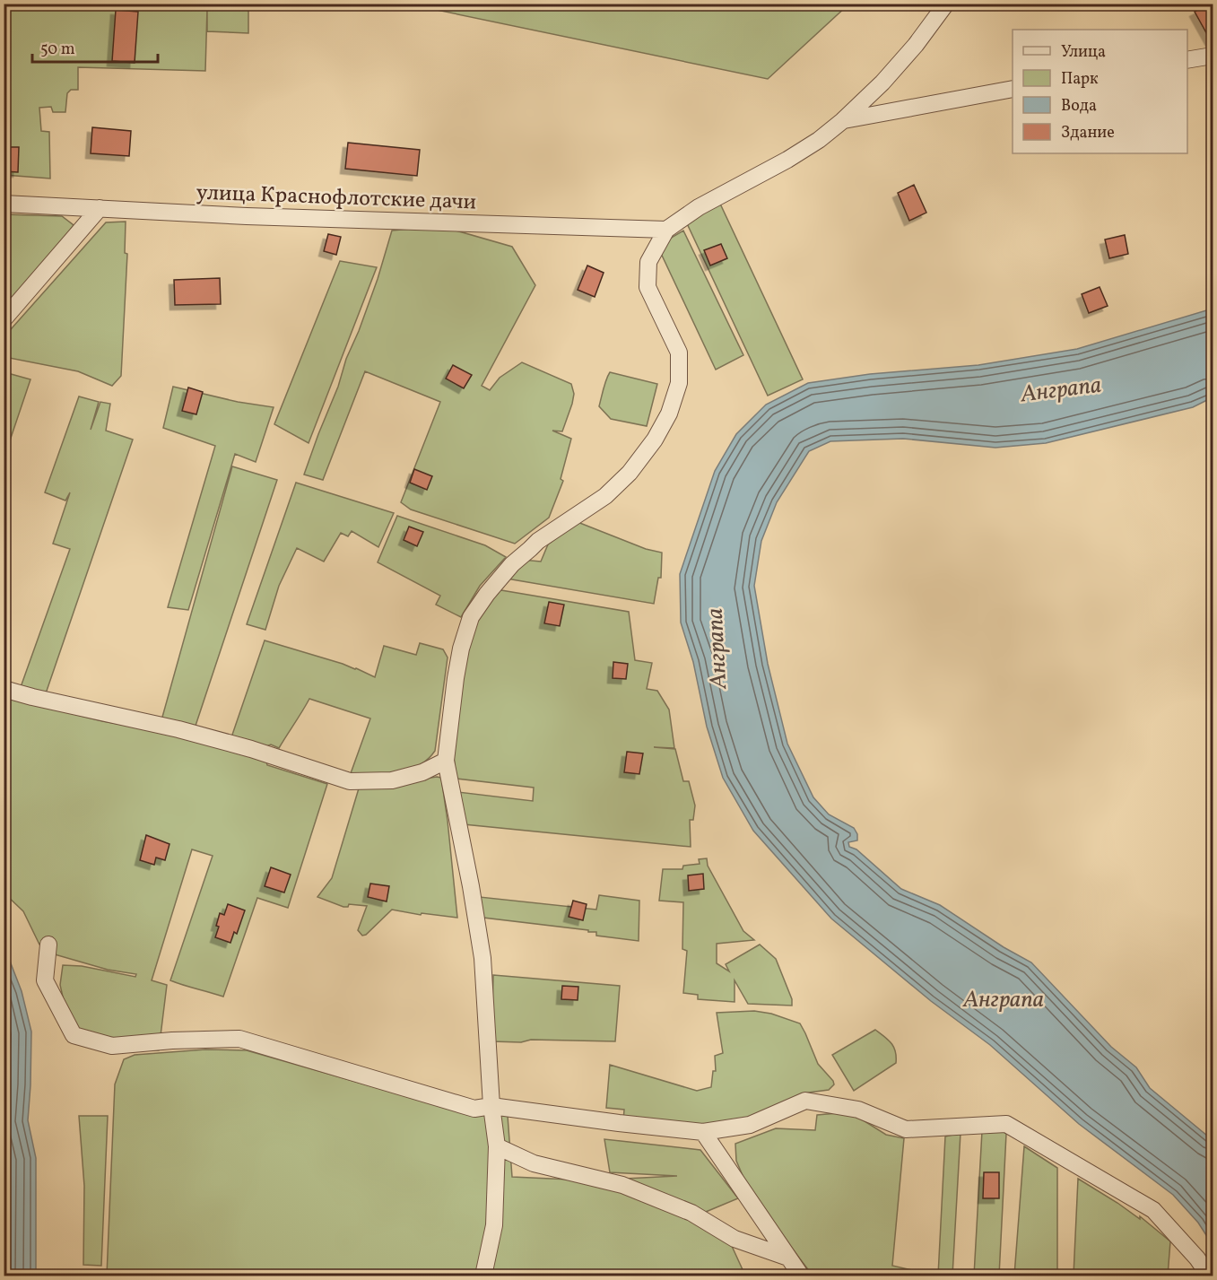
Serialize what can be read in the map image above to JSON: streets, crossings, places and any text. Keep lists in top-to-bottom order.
{
  "streets": {
    "street": ["улица Краснофлотские дачи"]
  },
  "water": ["Анграпа"],
  "legend": [
    "Улица",
    "Парк",
    "Вода",
    "Здание"
  ],
  "scale_bar": "50 m"
}
